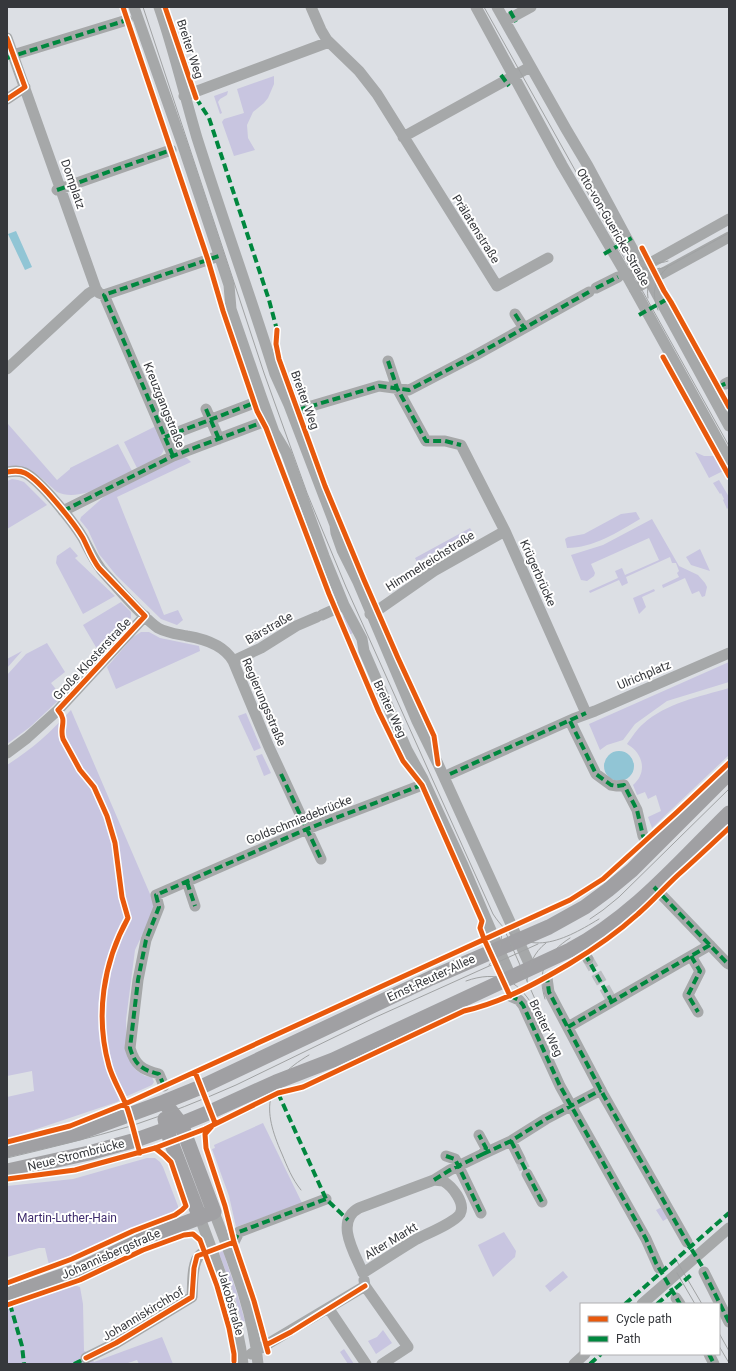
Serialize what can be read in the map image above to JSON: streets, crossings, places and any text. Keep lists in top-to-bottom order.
{
  "streets": {
    "main road": [
      "Ernst-Reuter-Allee",
      "Neue Strombrücke",
      "Johannisbergstraße",
      "Jakobstraße"
    ],
    "street": [
      "Breiter Weg",
      "Domplatz",
      "Otto-von-Guericke-Straße",
      "Prälatenstraße",
      "Kreuzgangstraße",
      "Himmelreichstraße",
      "Krügerbrücke",
      "Bärstraße",
      "Große Klosterstraße",
      "Ulrichplatz",
      "Regierungsstraße",
      "Goldschmiedebrücke",
      "Alter Markt",
      "Johanniskirchhof"
    ]
  },
  "crossings": [
    ["Breiter Weg", "Himmelreichstraße"],
    ["Breiter Weg", "Bärstraße"],
    ["Breiter Weg", "Ernst-Reuter-Allee"],
    ["Breiter Weg", "Alter Markt"],
    ["Domplatz", "Kreuzgangstraße"],
    ["Kreuzgangstraße", "Regierungsstraße"],
    ["Himmelreichstraße", "Krügerbrücke"],
    ["Krügerbrücke", "Ulrichplatz"],
    ["Bärstraße", "Regierungsstraße"],
    ["Große Klosterstraße", "Regierungsstraße"],
    ["Regierungsstraße", "Goldschmiedebrücke"],
    ["Ernst-Reuter-Allee", "Neue Strombrücke"],
    ["Ernst-Reuter-Allee", "Jakobstraße"],
    ["Neue Strombrücke", "Jakobstraße"],
    ["Johannisbergstraße", "Jakobstraße"]
  ],
  "parks": ["Martin-Luther-Hain"],
  "legend": ["Cycle path", "Path"]
}
